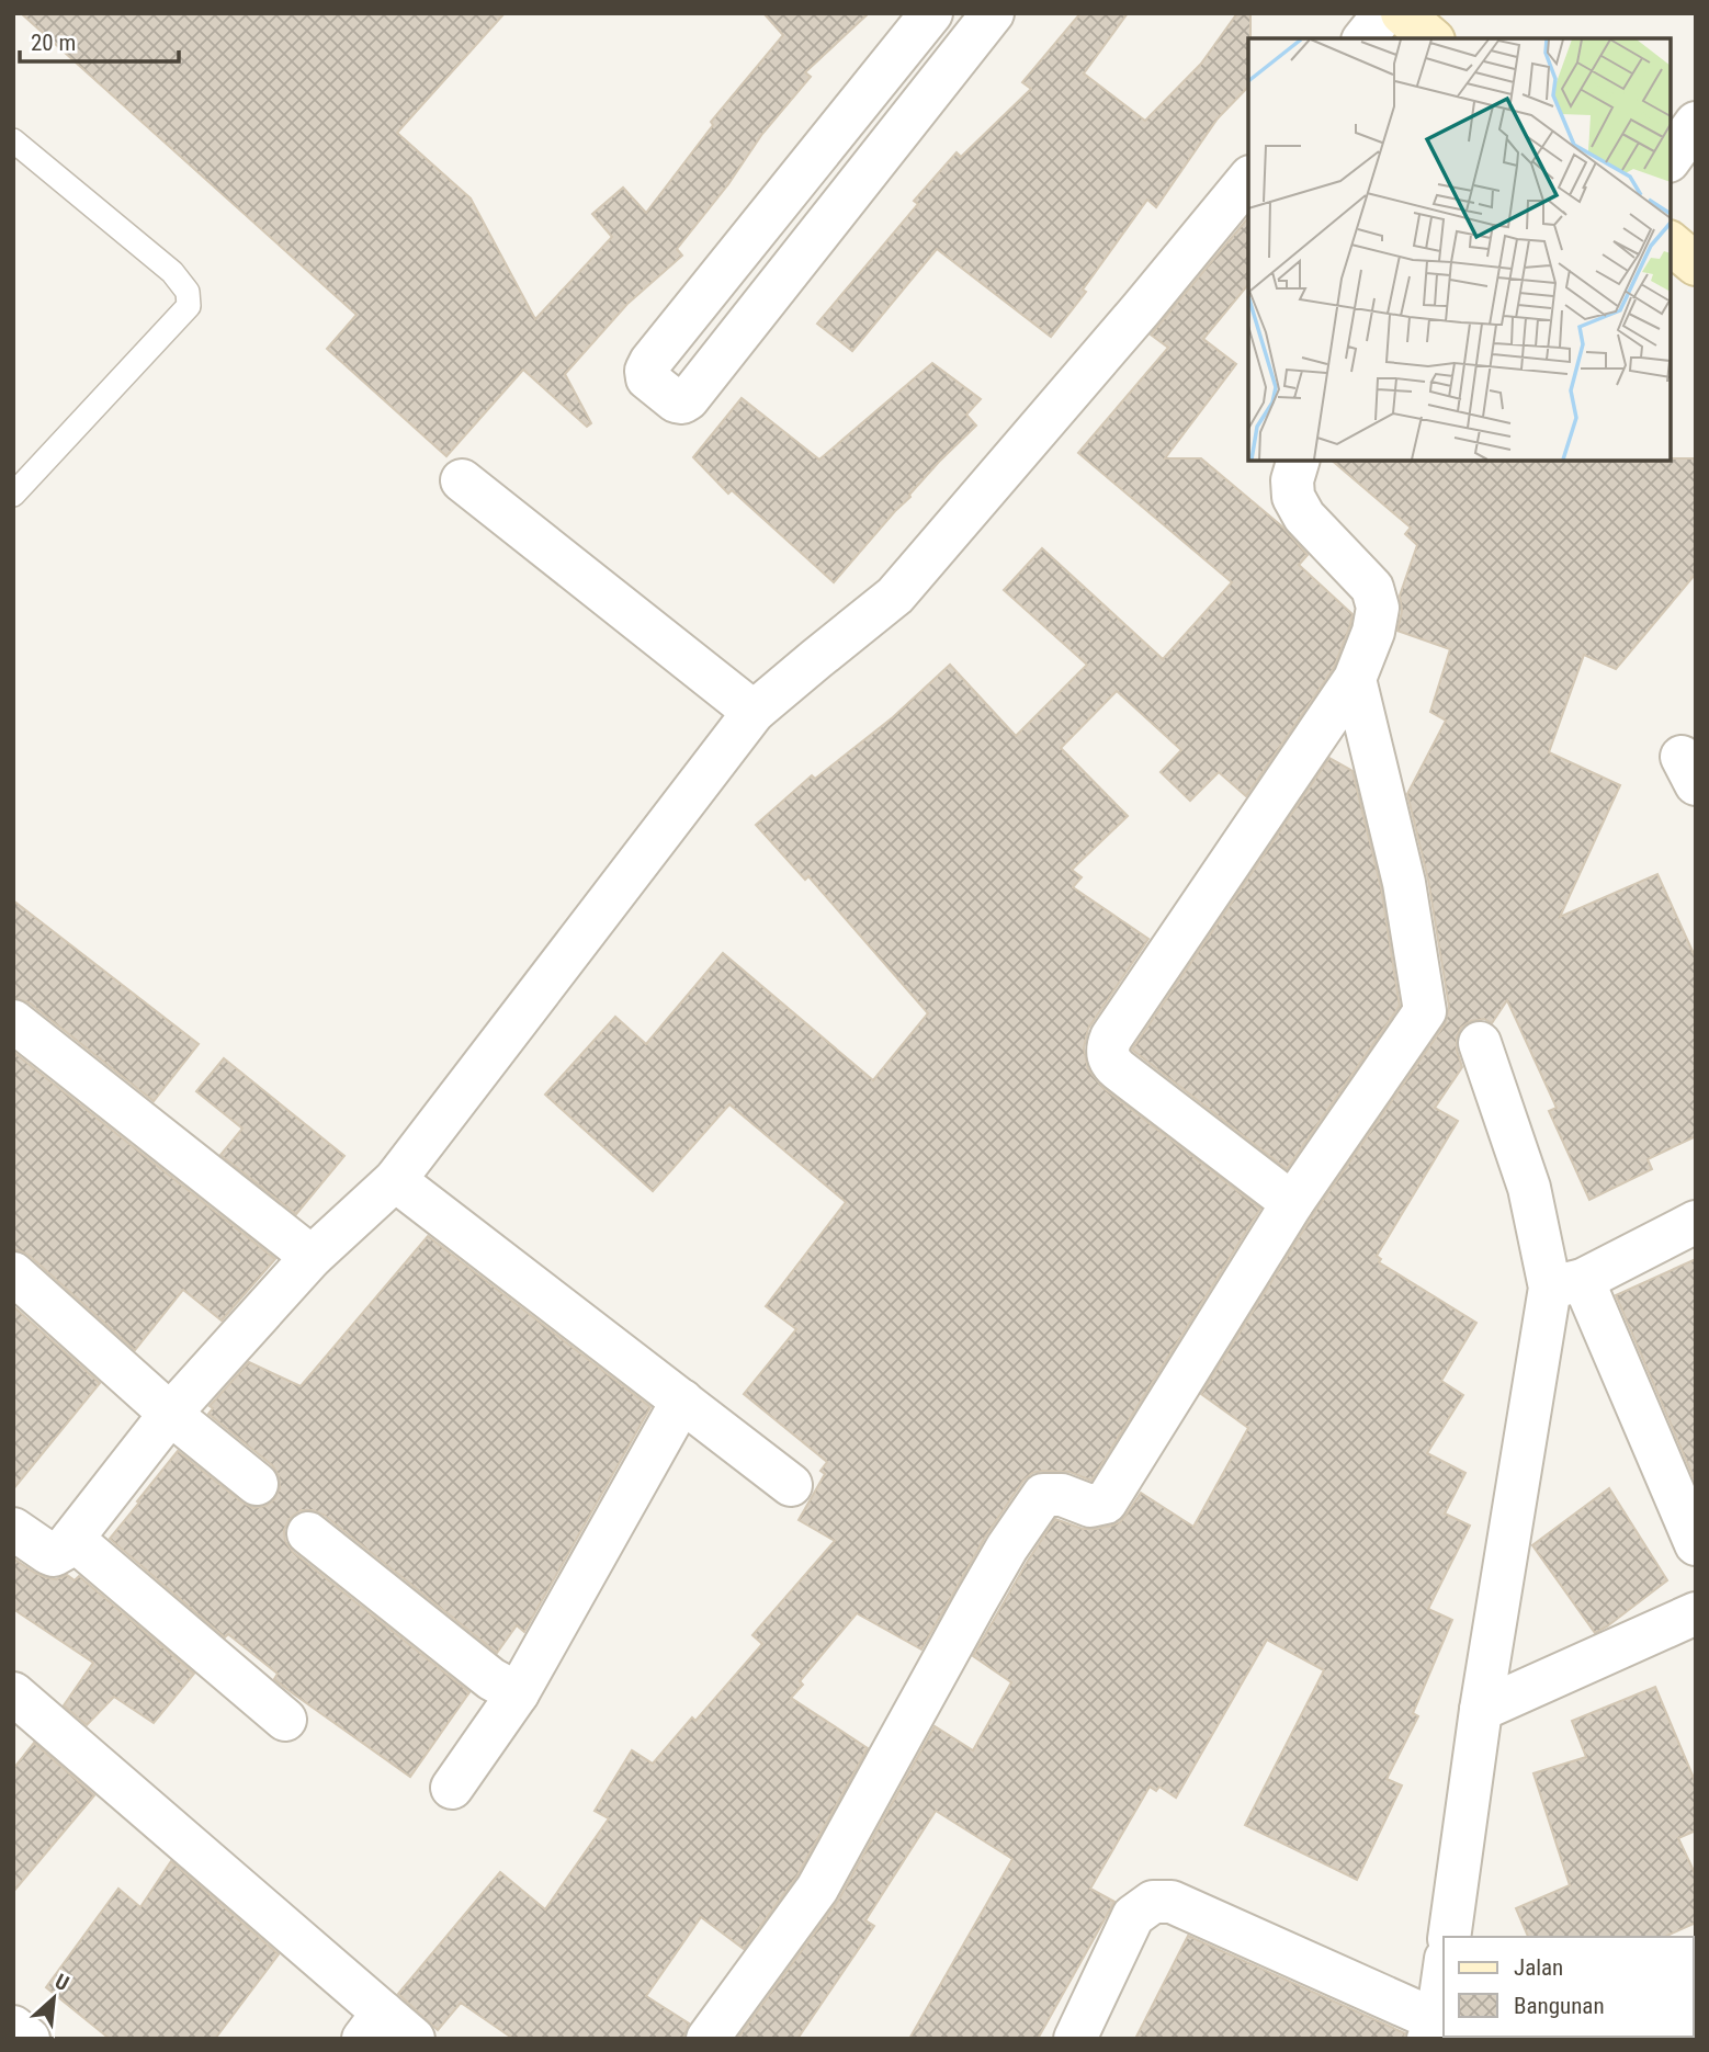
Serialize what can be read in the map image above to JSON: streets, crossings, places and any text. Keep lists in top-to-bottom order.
{
  "legend": ["Jalan", "Bangunan"],
  "scale_bar": "20 m",
  "north": "top right"
}
